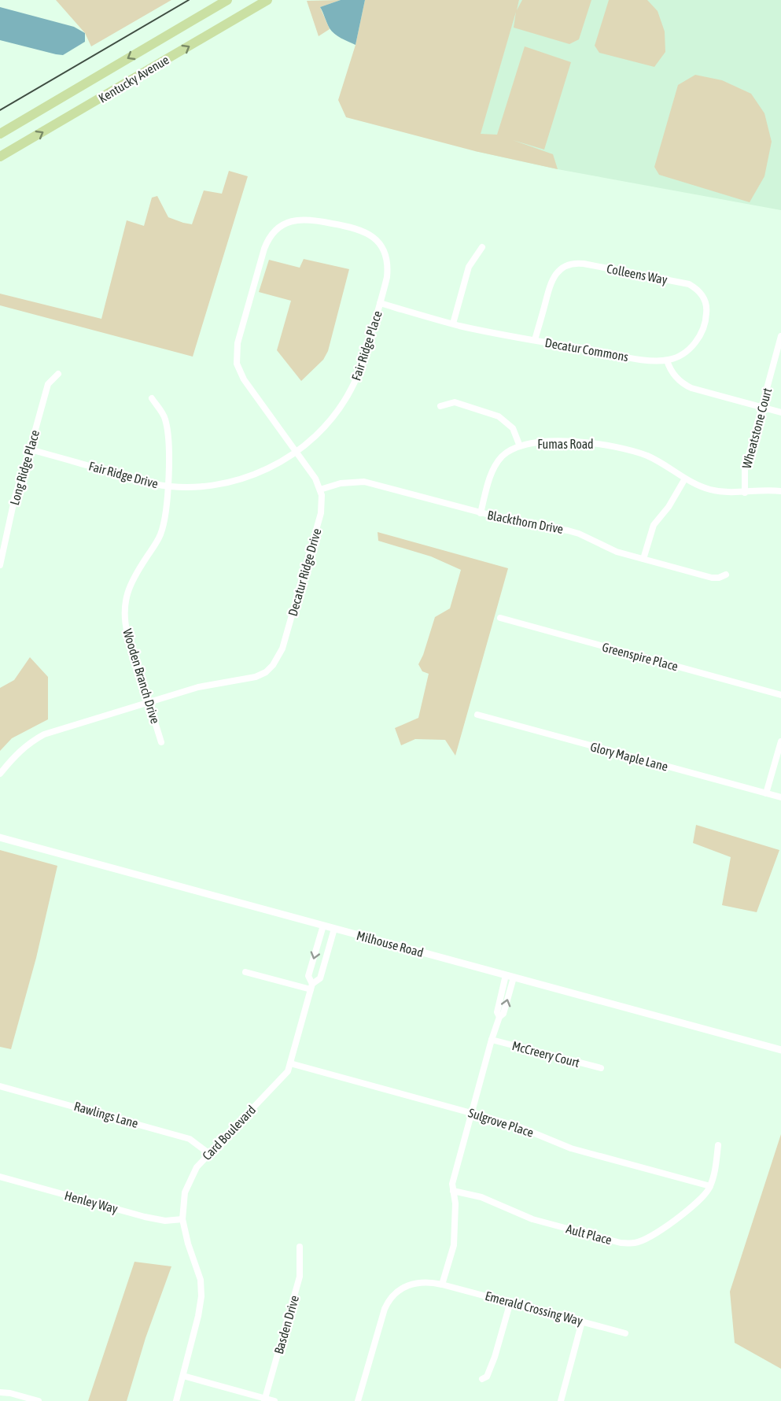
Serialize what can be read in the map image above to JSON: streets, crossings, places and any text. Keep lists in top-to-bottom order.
{
  "streets": {
    "main road": ["Kentucky Avenue"],
    "street": [
      "Colleens Way",
      "Fair Ridge Place",
      "Decatur Commons",
      "Wheatstone Court",
      "Fumas Road",
      "Long Ridge Place",
      "Fair Ridge Drive",
      "Blackthorn Drive",
      "Decatur Ridge Drive",
      "Greenspire Place",
      "Wooden Branch Drive",
      "Glory Maple Lane",
      "Milhouse Road",
      "McCreery Court",
      "Rawlings Lane",
      "Sulgrove Place",
      "Card Boulevard",
      "Henley Way",
      "Ault Place",
      "Emerald Crossing Way",
      "Basden Drive"
    ]
  },
  "crossings": [
    ["Colleens Way", "Decatur Commons"],
    ["Fair Ridge Place", "Decatur Commons"],
    ["Fair Ridge Place", "Fair Ridge Drive"],
    ["Wheatstone Court", "Fumas Road"],
    ["Fumas Road", "Blackthorn Drive"],
    ["Long Ridge Place", "Fair Ridge Drive"],
    ["Fair Ridge Drive", "Wooden Branch Drive"],
    ["Blackthorn Drive", "Decatur Ridge Drive"],
    ["Decatur Ridge Drive", "Wooden Branch Drive"],
    ["Milhouse Road", "Card Boulevard"],
    ["Rawlings Lane", "Card Boulevard"],
    ["Sulgrove Place", "Card Boulevard"],
    ["Sulgrove Place", "Ault Place"],
    ["Card Boulevard", "Henley Way"]
  ]
}
